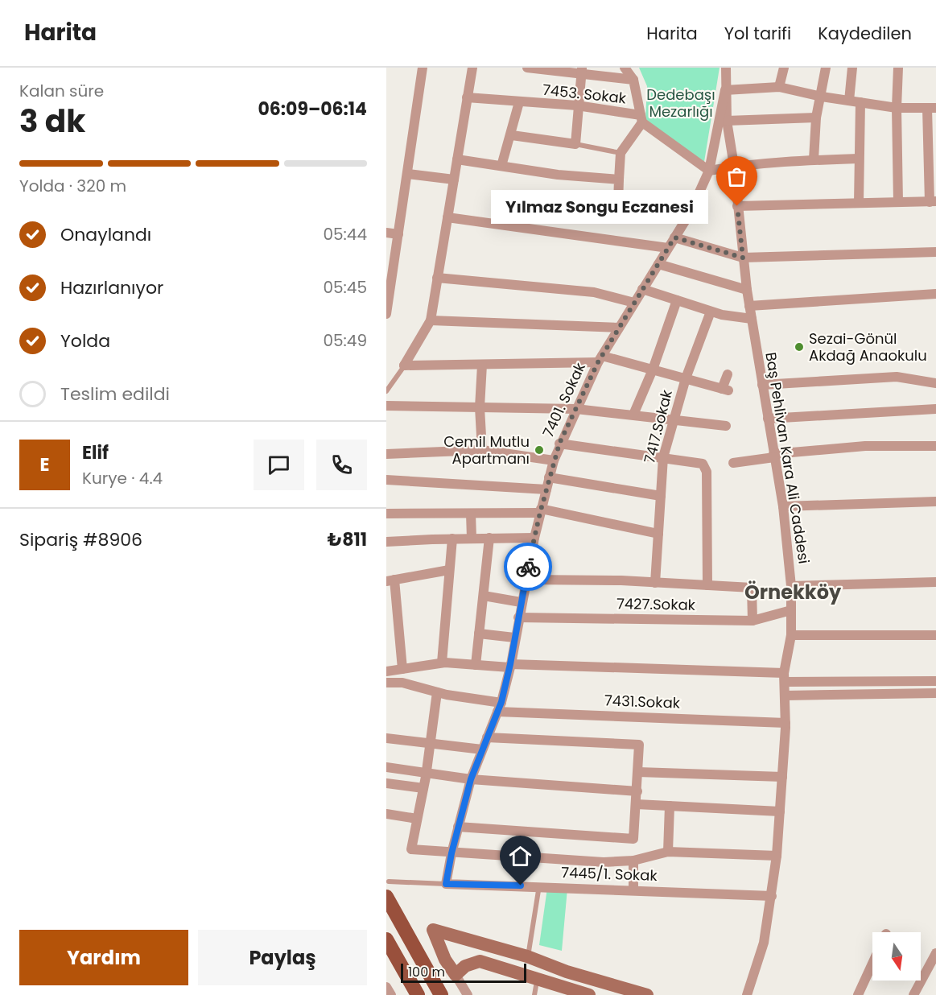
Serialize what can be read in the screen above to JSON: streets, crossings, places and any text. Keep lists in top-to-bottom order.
{
  "streets": {
    "street": [
      "7453. Sokak",
      "7401. Sokak",
      "7417.Sokak",
      "Baş Pehlivan Kara Ali Caddesi",
      "7427.Sokak",
      "7431.Sokak",
      "7445/1. Sokak"
    ]
  },
  "crossings": [
    ["7453. Sokak", "7401. Sokak"],
    ["7401. Sokak", "Baş Pehlivan Kara Ali Caddesi"],
    ["7401. Sokak", "7427.Sokak"],
    ["7401. Sokak", "7431.Sokak"],
    ["7401. Sokak", "7445/1. Sokak"],
    ["Baş Pehlivan Kara Ali Caddesi", "7427.Sokak"],
    ["Baş Pehlivan Kara Ali Caddesi", "7431.Sokak"],
    ["Baş Pehlivan Kara Ali Caddesi", "7445/1. Sokak"]
  ],
  "districts": ["Örnekköy"],
  "parks": ["Dedebaşı Mezarlığı"],
  "places": ["Yılmaz Songu Eczanesi", "Sezai-Gönül Akdağ Anaokulu", "Cemil Mutlu Apartmanı"],
  "scale_bar": "100 m",
  "north": "bottom",
  "page": {
    "header": "Harita",
    "nav": ["Harita", "Yol tarifi", "Kaydedilen"],
    "heading": ["3 dk", "Kalan süre", "06:09–06:14"],
    "panel": [
      "Elif",
      "Kurye · 4.4",
      "Sipariş #8906",
      "₺811"
    ],
    "bar": "Yolda · 320 m",
    "bubble": "Yılmaz Songu Eczanesi",
    "list": [
      ["Onaylandı", "05:44"],
      ["Hazırlanıyor", "05:45"],
      ["Yolda", "05:49"],
      "Teslim edildi"
    ],
    "round": "E",
    "buttons": ["Yardım", "Paylaş"],
    "scale": "100 m"
  }
}
